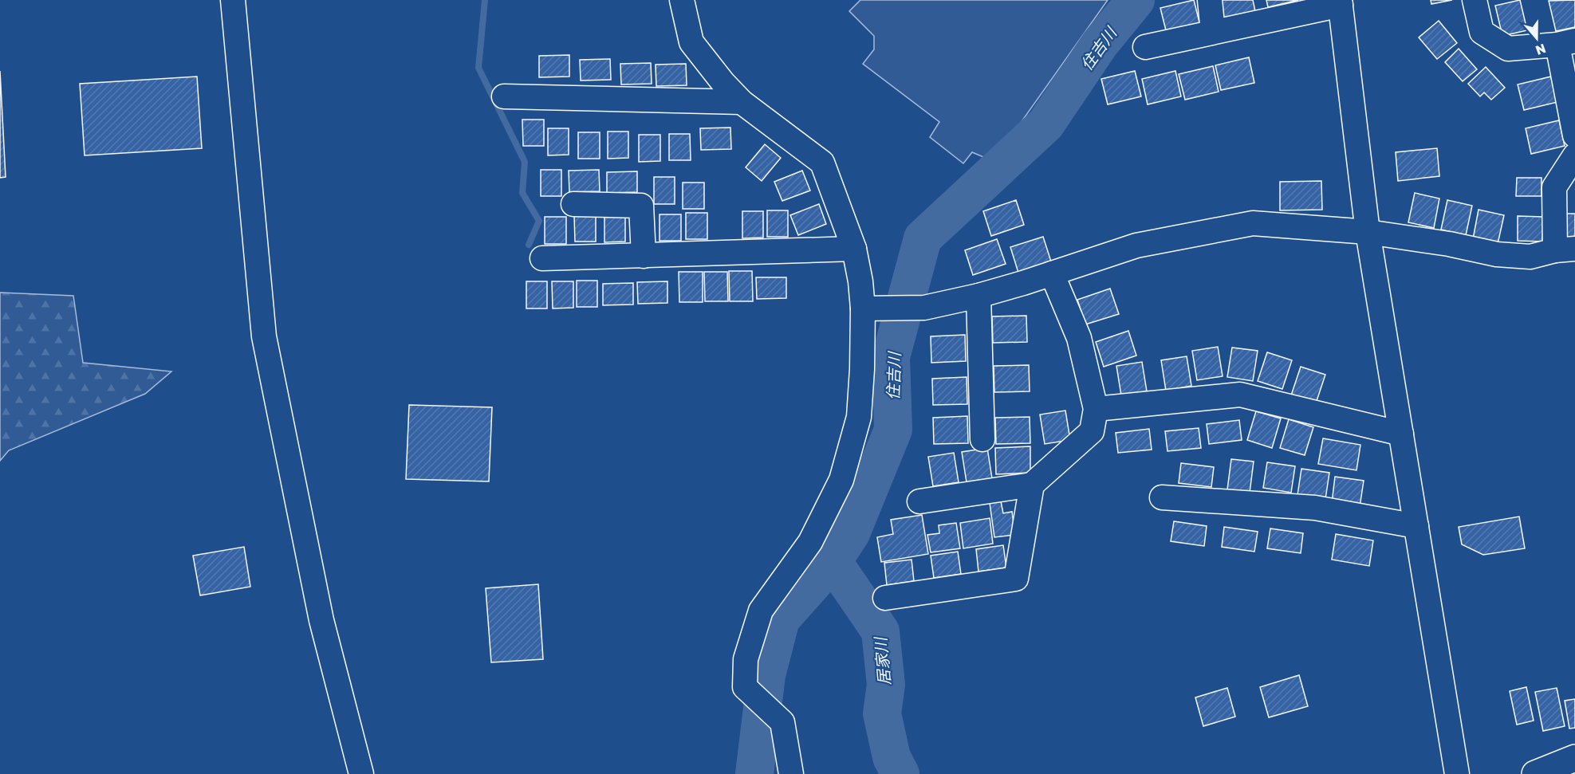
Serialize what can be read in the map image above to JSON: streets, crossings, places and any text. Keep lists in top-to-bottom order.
{
  "water": ["住吉川", "居家川"],
  "north": "bottom"
}
